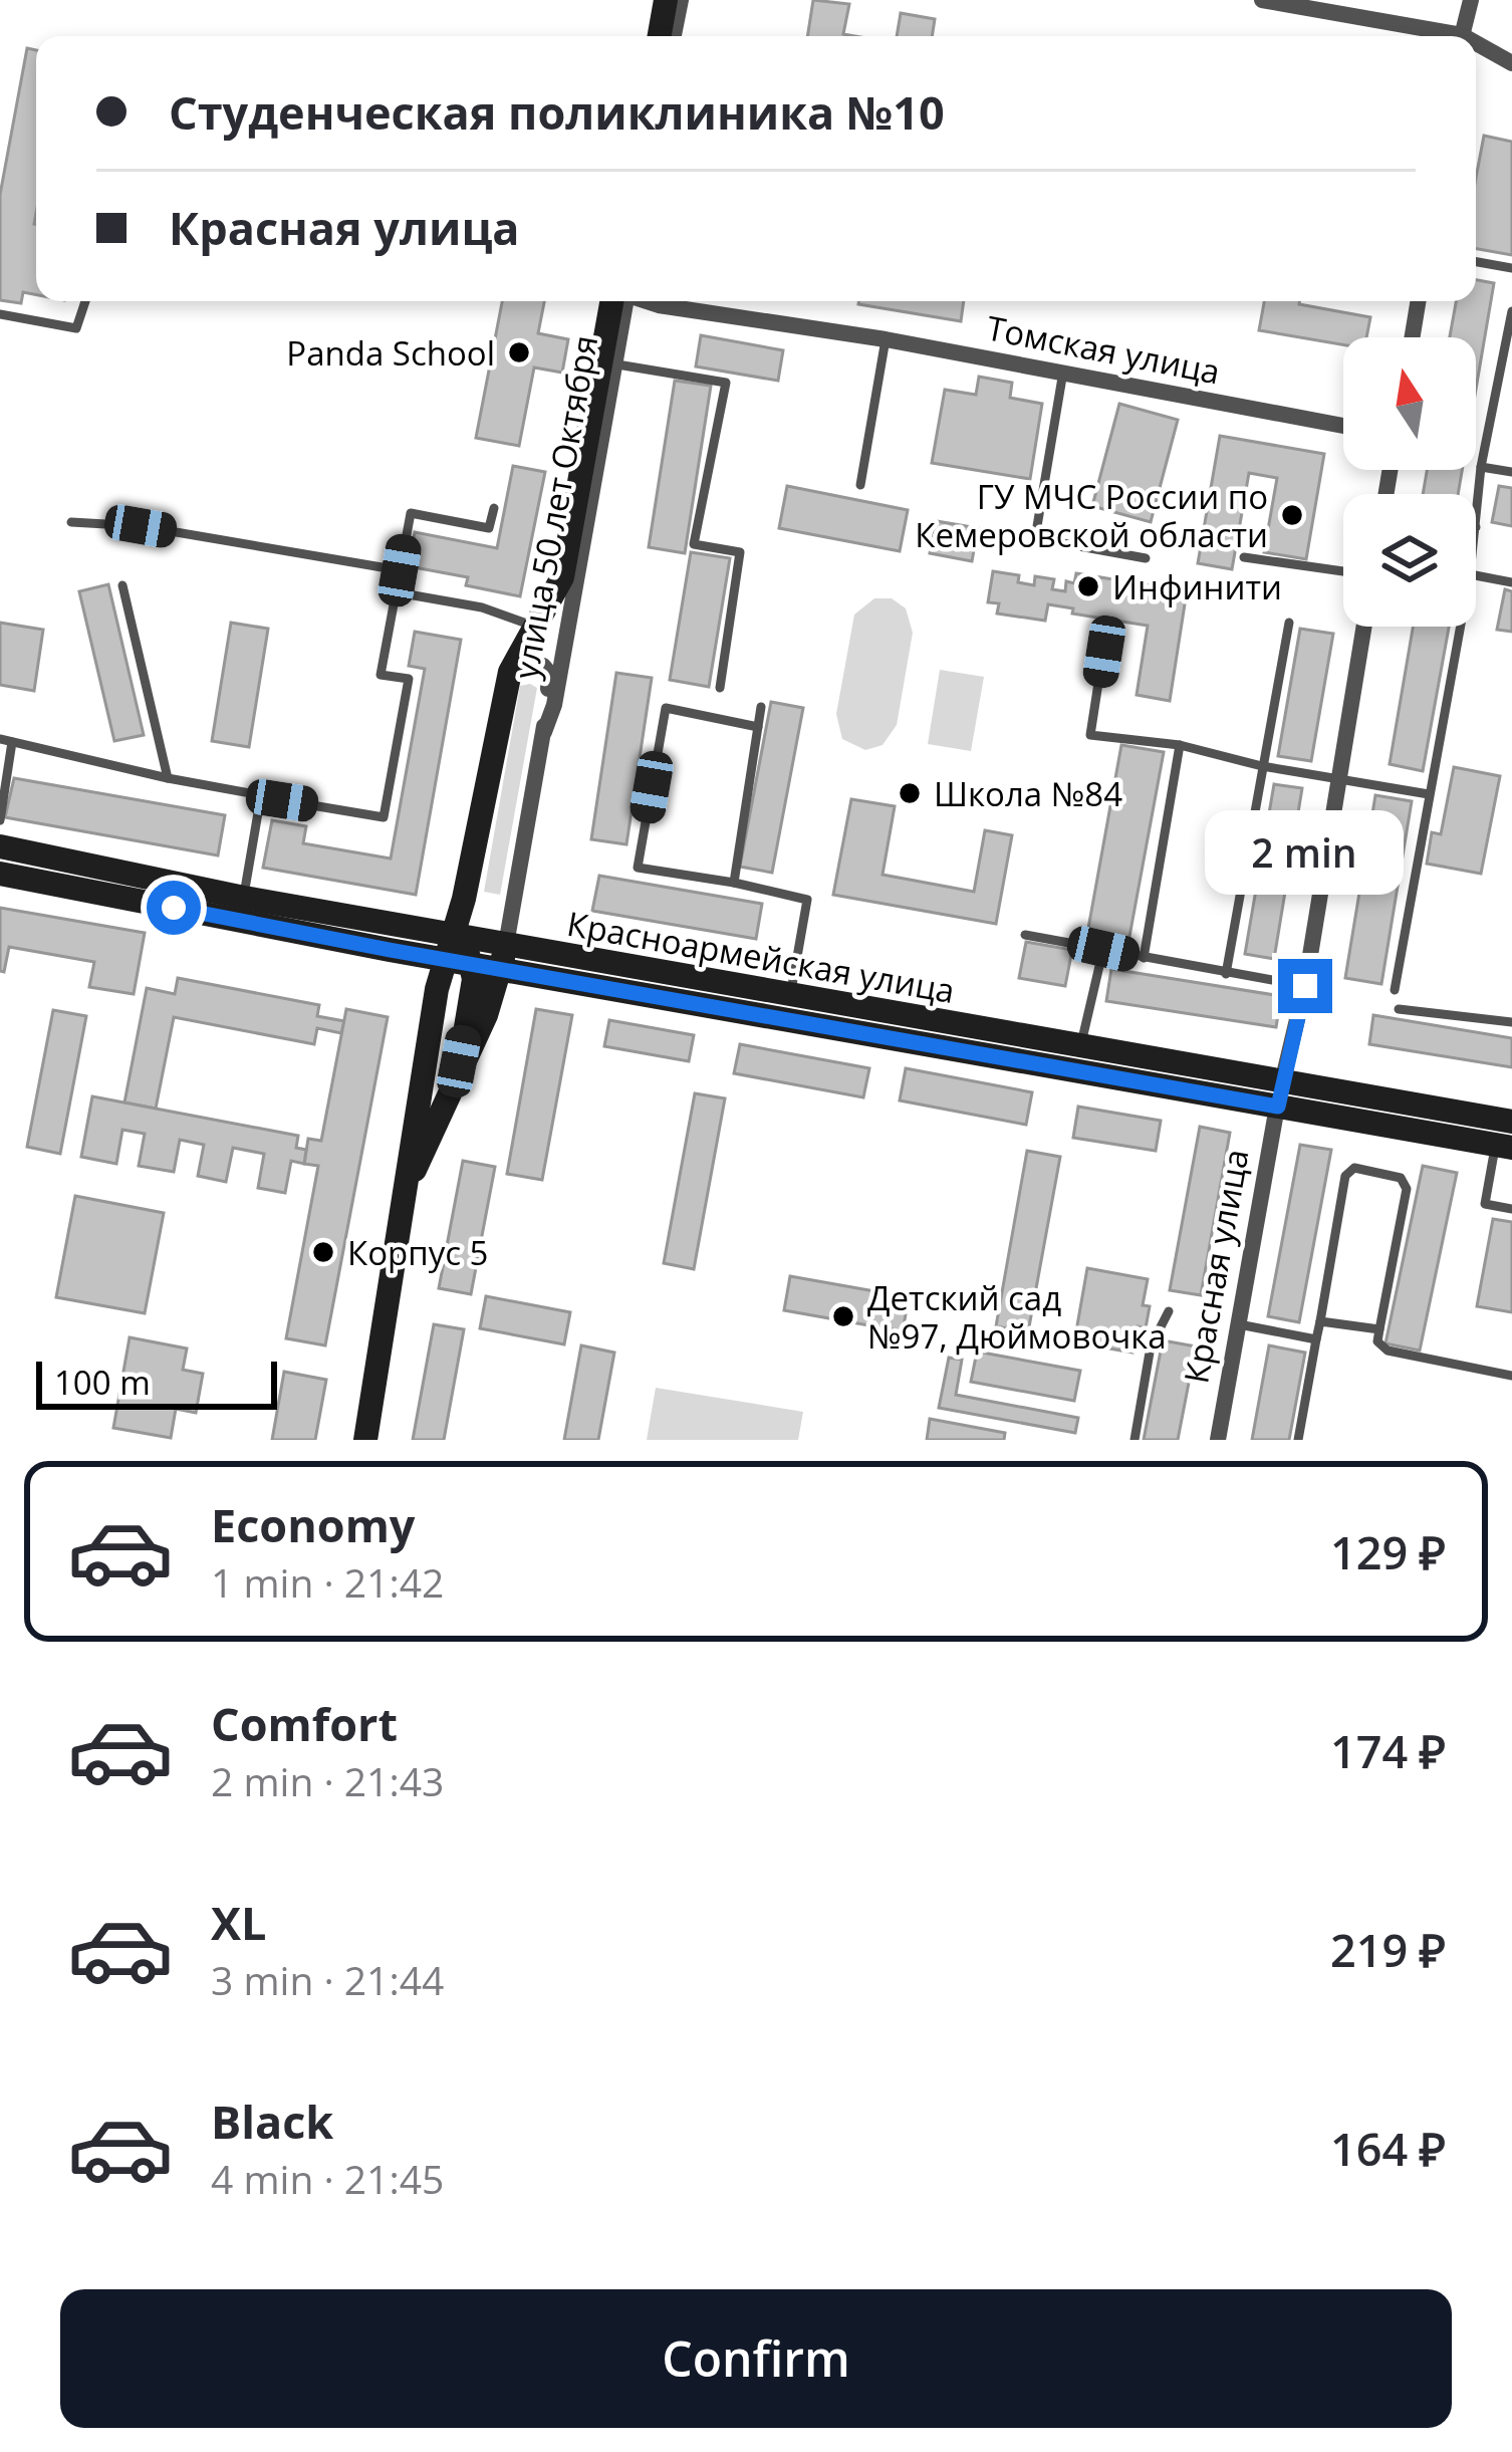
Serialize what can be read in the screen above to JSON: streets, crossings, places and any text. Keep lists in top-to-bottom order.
{
  "streets": {
    "main road": ["улица 50 лет Октября", "Красноармейская улица"],
    "street": ["Томская улица", "Красная улица"]
  },
  "crossings": [
    ["улица 50 лет Октября", "Красноармейская улица"],
    ["Красноармейская улица", "Красная улица"]
  ],
  "places": [
    "Panda School",
    "ГУ МЧС России по Кемеровской области",
    "Инфинити",
    "Школа №84",
    "Корпус 5",
    "Детский сад №97, Дюймовочка"
  ],
  "scale_bar": "100 m",
  "north": "top",
  "page": {
    "banner": ["Студенческая поликлиника №10", "Красная улица"],
    "bubble": "2 min",
    "scale": "100 m",
    "list": [
      {
        "name": "Economy",
        "note": "1 min · 21:42",
        "value": "129 ₽"
      },
      {
        "name": "Comfort",
        "note": "2 min · 21:43",
        "value": "174 ₽"
      },
      {
        "name": "XL",
        "note": "3 min · 21:44",
        "value": "219 ₽"
      },
      {
        "name": "Black",
        "note": "4 min · 21:45",
        "value": "164 ₽"
      }
    ],
    "buttons": "Confirm"
  }
}
